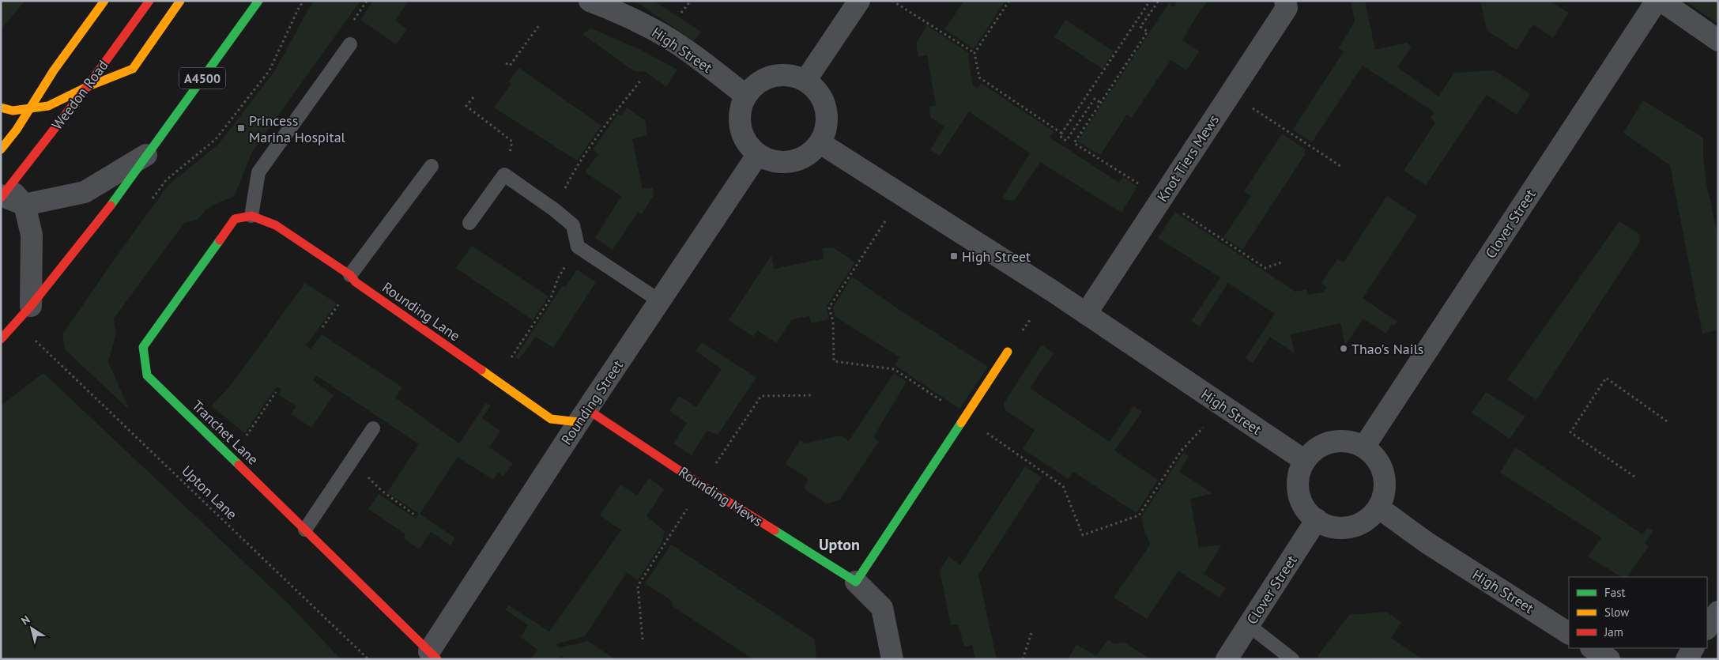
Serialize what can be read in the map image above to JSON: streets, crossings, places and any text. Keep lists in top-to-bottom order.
{
  "streets": {
    "main road": [
      "A4500",
      "Weedon Road",
      "Rounding Lane",
      "Tranchet Lane",
      "Rounding Mews"
    ],
    "street": [
      "High Street",
      "Knot Tiers Mews",
      "Clover Street",
      "Rounding Street"
    ],
    "path": ["Upton Lane"]
  },
  "crossings": [
    ["High Street", "Knot Tiers Mews"],
    ["High Street", "Clover Street"],
    ["High Street", "Rounding Street"],
    ["Rounding Lane", "Rounding Street"],
    ["Rounding Lane", "Tranchet Lane"],
    ["Rounding Lane", "Rounding Mews"],
    ["Rounding Street", "Tranchet Lane"],
    ["Rounding Street", "Rounding Mews"]
  ],
  "districts": ["Upton"],
  "places": {
    "transit": ["Princess Marina Hospital", "High Street"],
    "other": ["Thao's Nails"]
  },
  "legend": ["Fast", "Slow", "Jam"],
  "north": "top left"
}
